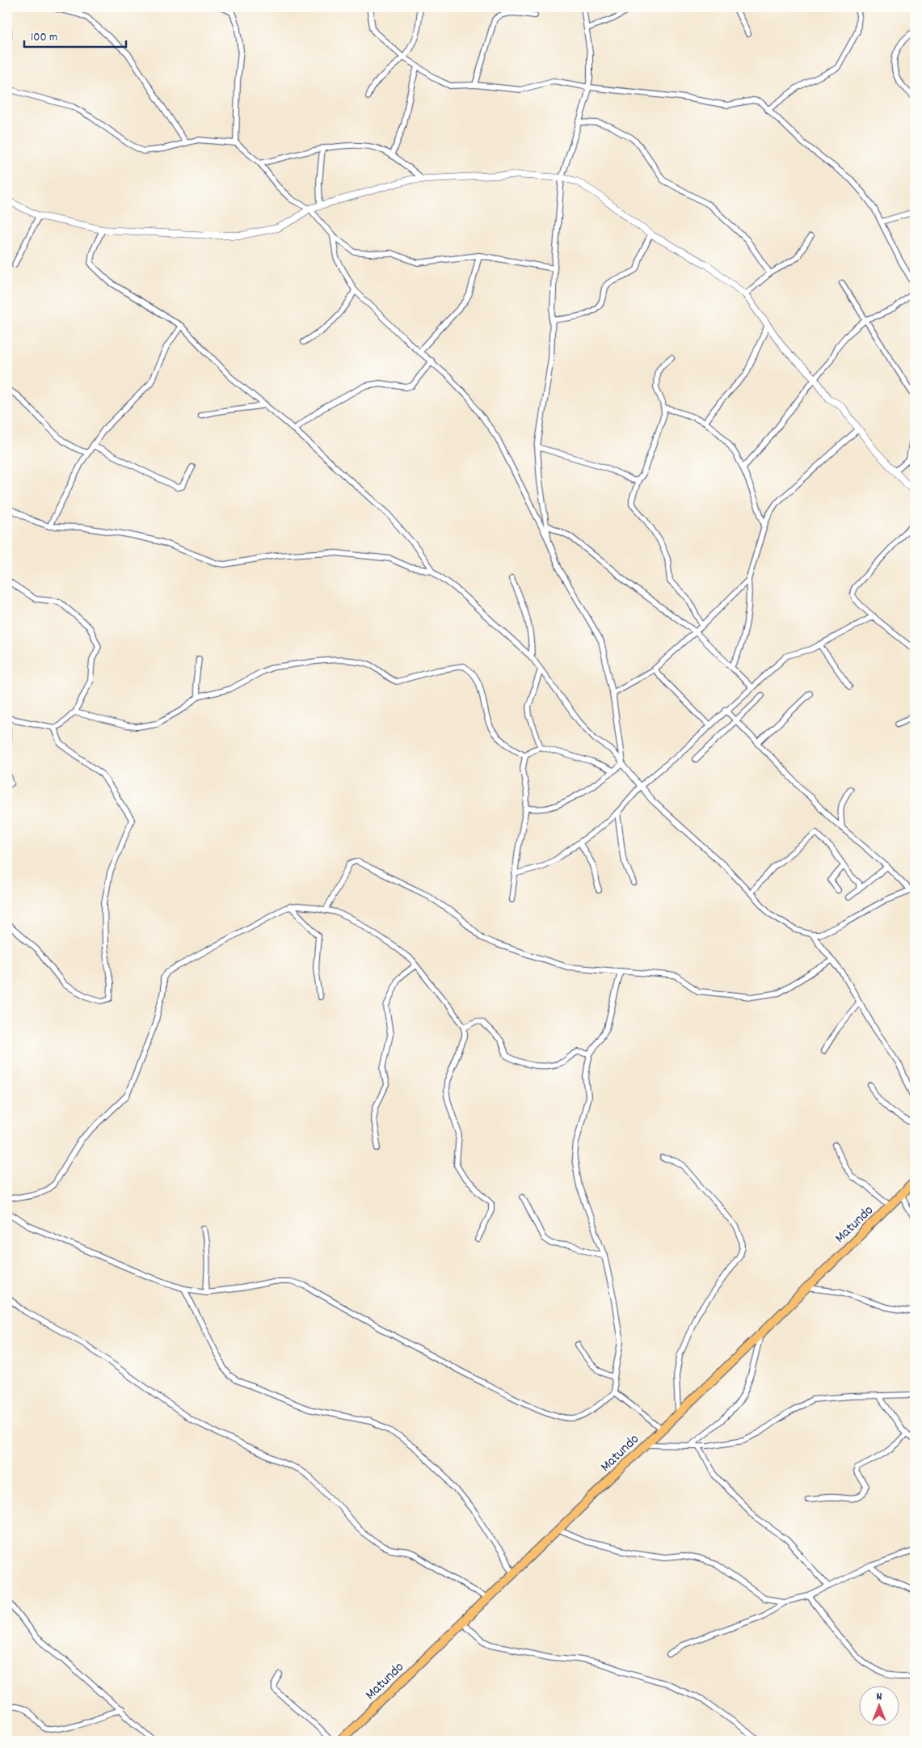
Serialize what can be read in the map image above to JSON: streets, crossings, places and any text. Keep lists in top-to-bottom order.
{
  "streets": {
    "main road": ["Matundo"]
  },
  "scale_bar": "100 m",
  "north": "top"
}
